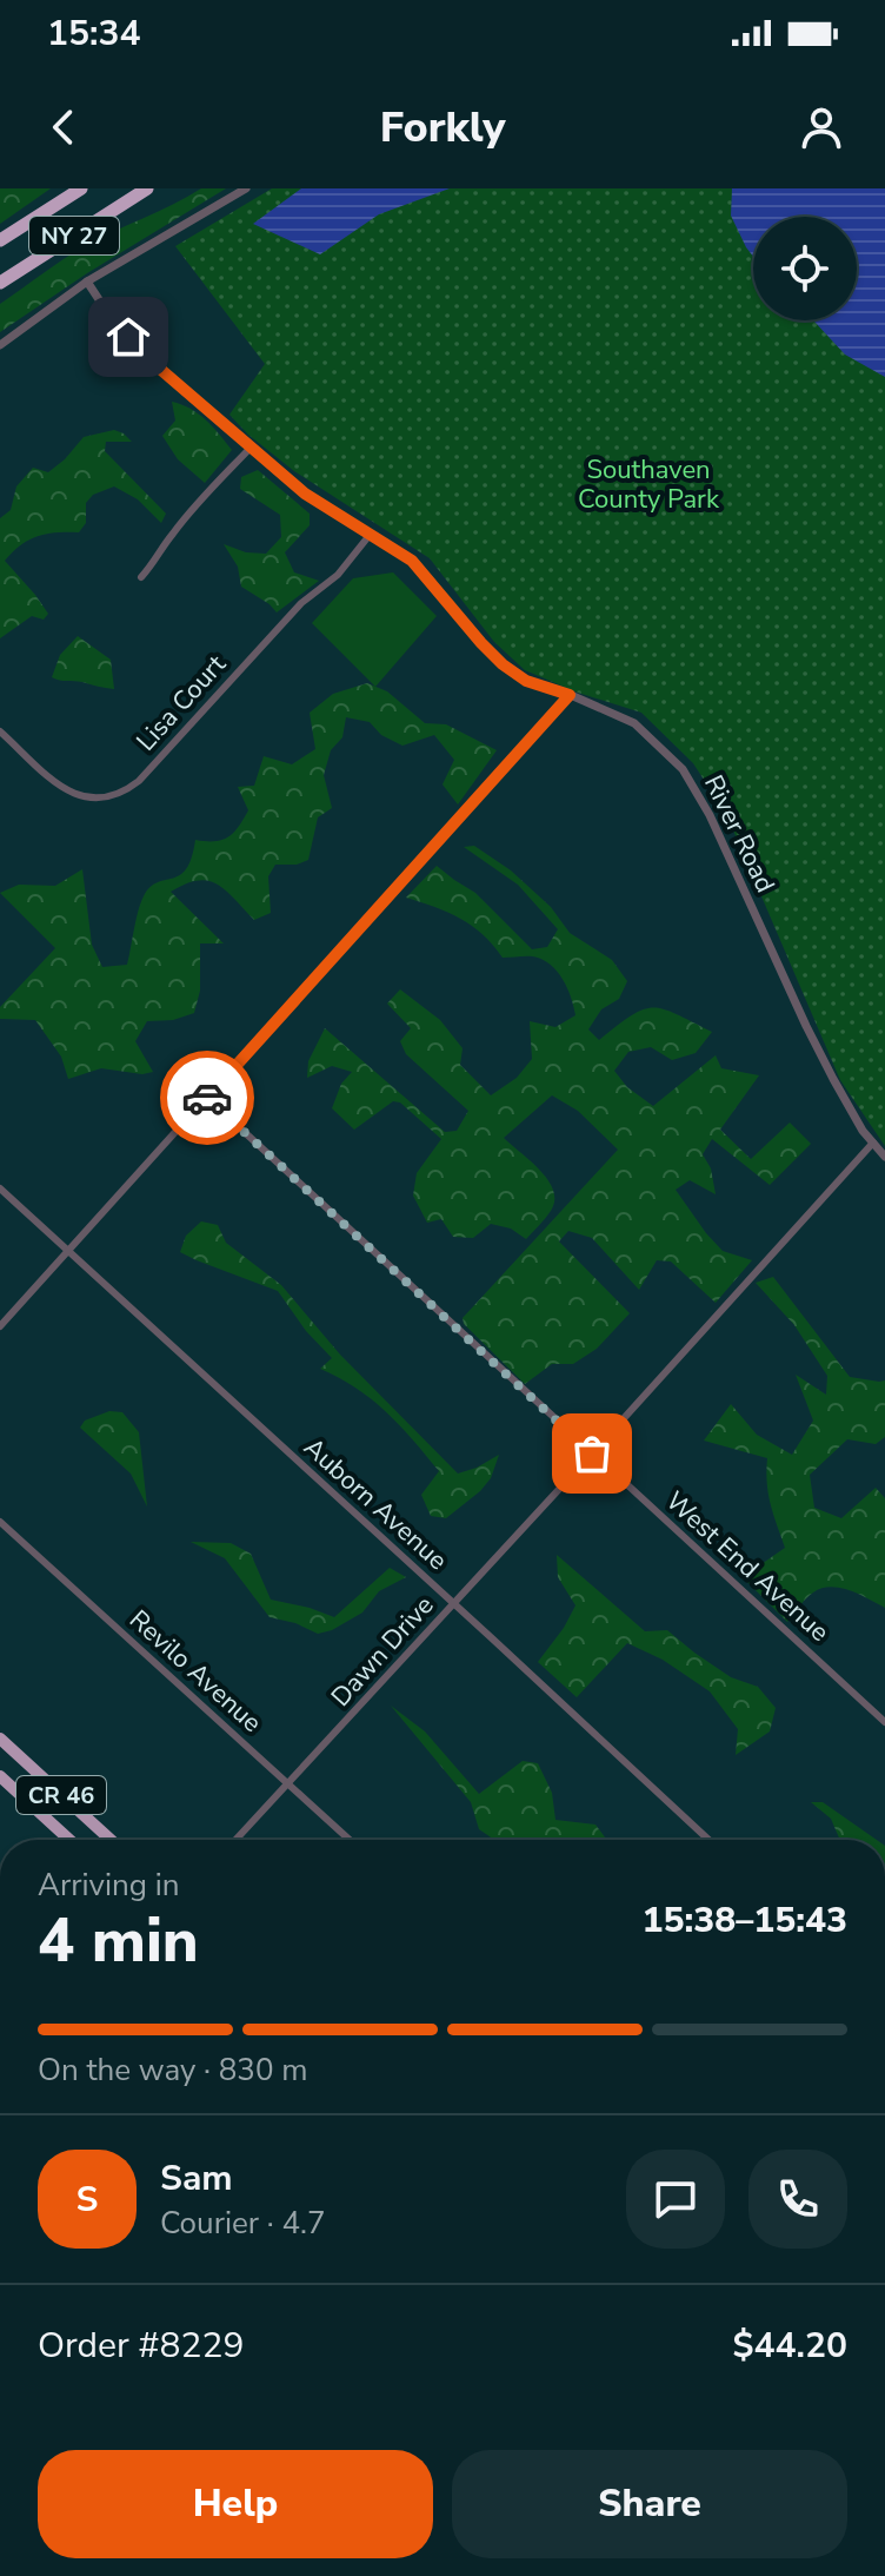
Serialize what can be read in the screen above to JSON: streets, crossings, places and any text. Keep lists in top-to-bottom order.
{
  "streets": {
    "highway": ["NY 27", "CR 46"],
    "street": [
      "Lisa Court",
      "River Road",
      "Auborn Avenue",
      "West End Avenue",
      "Dawn Drive",
      "Revilo Avenue"
    ]
  },
  "crossings": [
    ["Lisa Court", "River Road"],
    ["River Road", "Dawn Drive"],
    ["Auborn Avenue", "Dawn Drive"],
    ["West End Avenue", "Dawn Drive"],
    ["Dawn Drive", "Revilo Avenue"]
  ],
  "parks": ["Southaven County Park"],
  "page": {
    "status": "15:34",
    "header": "Forkly",
    "heading": ["4 min", "Arriving in", "15:38–15:43"],
    "panel": [
      "Sam",
      "Courier · 4.7",
      "Order #8229",
      "$44.20"
    ],
    "bar": "On the way · 830 m",
    "round": "S",
    "buttons": ["Help", "Share"]
  }
}
